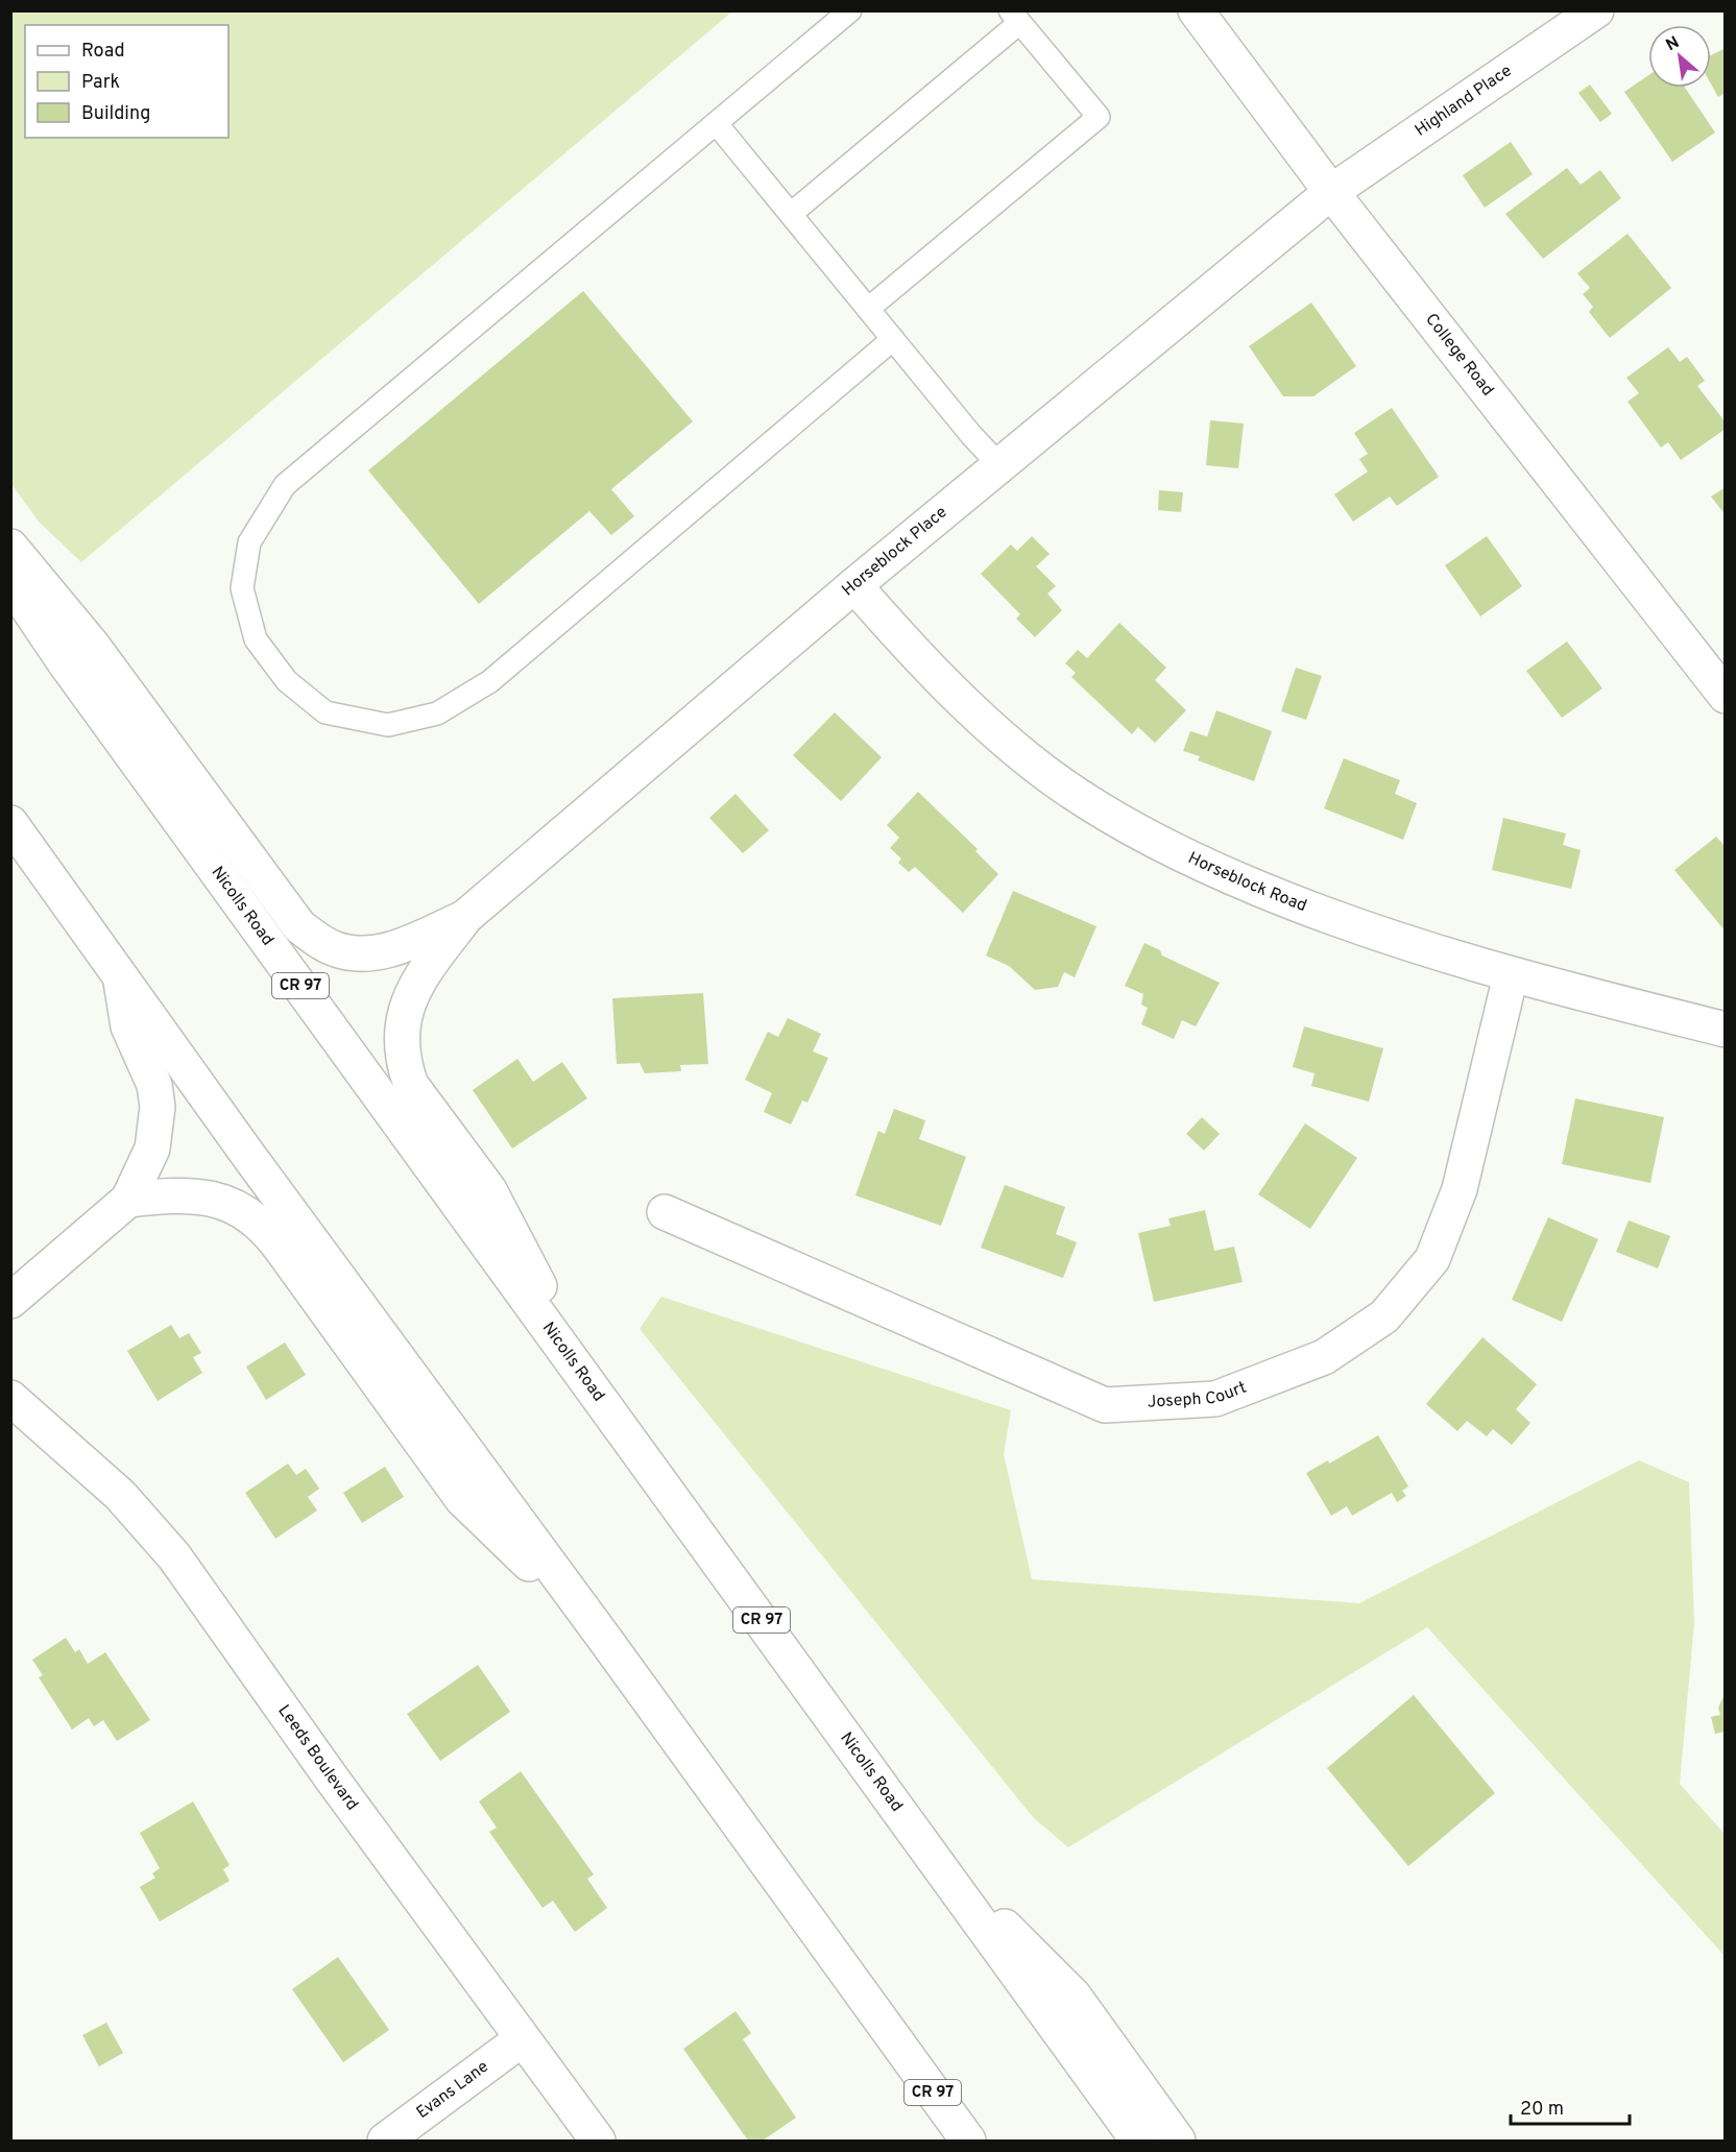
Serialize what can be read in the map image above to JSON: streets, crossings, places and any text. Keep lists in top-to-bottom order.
{
  "streets": {
    "main road": [
      "Highland Place",
      "College Road",
      "Horseblock Place",
      "Horseblock Road",
      "Nicolls Road",
      "CR 97",
      "Joseph Court",
      "Leeds Boulevard",
      "Evans Lane"
    ]
  },
  "crossings": [
    ["Highland Place", "College Road"],
    ["Highland Place", "Horseblock Place"],
    ["College Road", "Horseblock Place"],
    ["Horseblock Place", "Horseblock Road"],
    ["Horseblock Road", "Joseph Court"],
    ["Leeds Boulevard", "Evans Lane"]
  ],
  "legend": ["Road", "Park", "Building"],
  "scale_bar": "20 m",
  "north": "top left"
}
